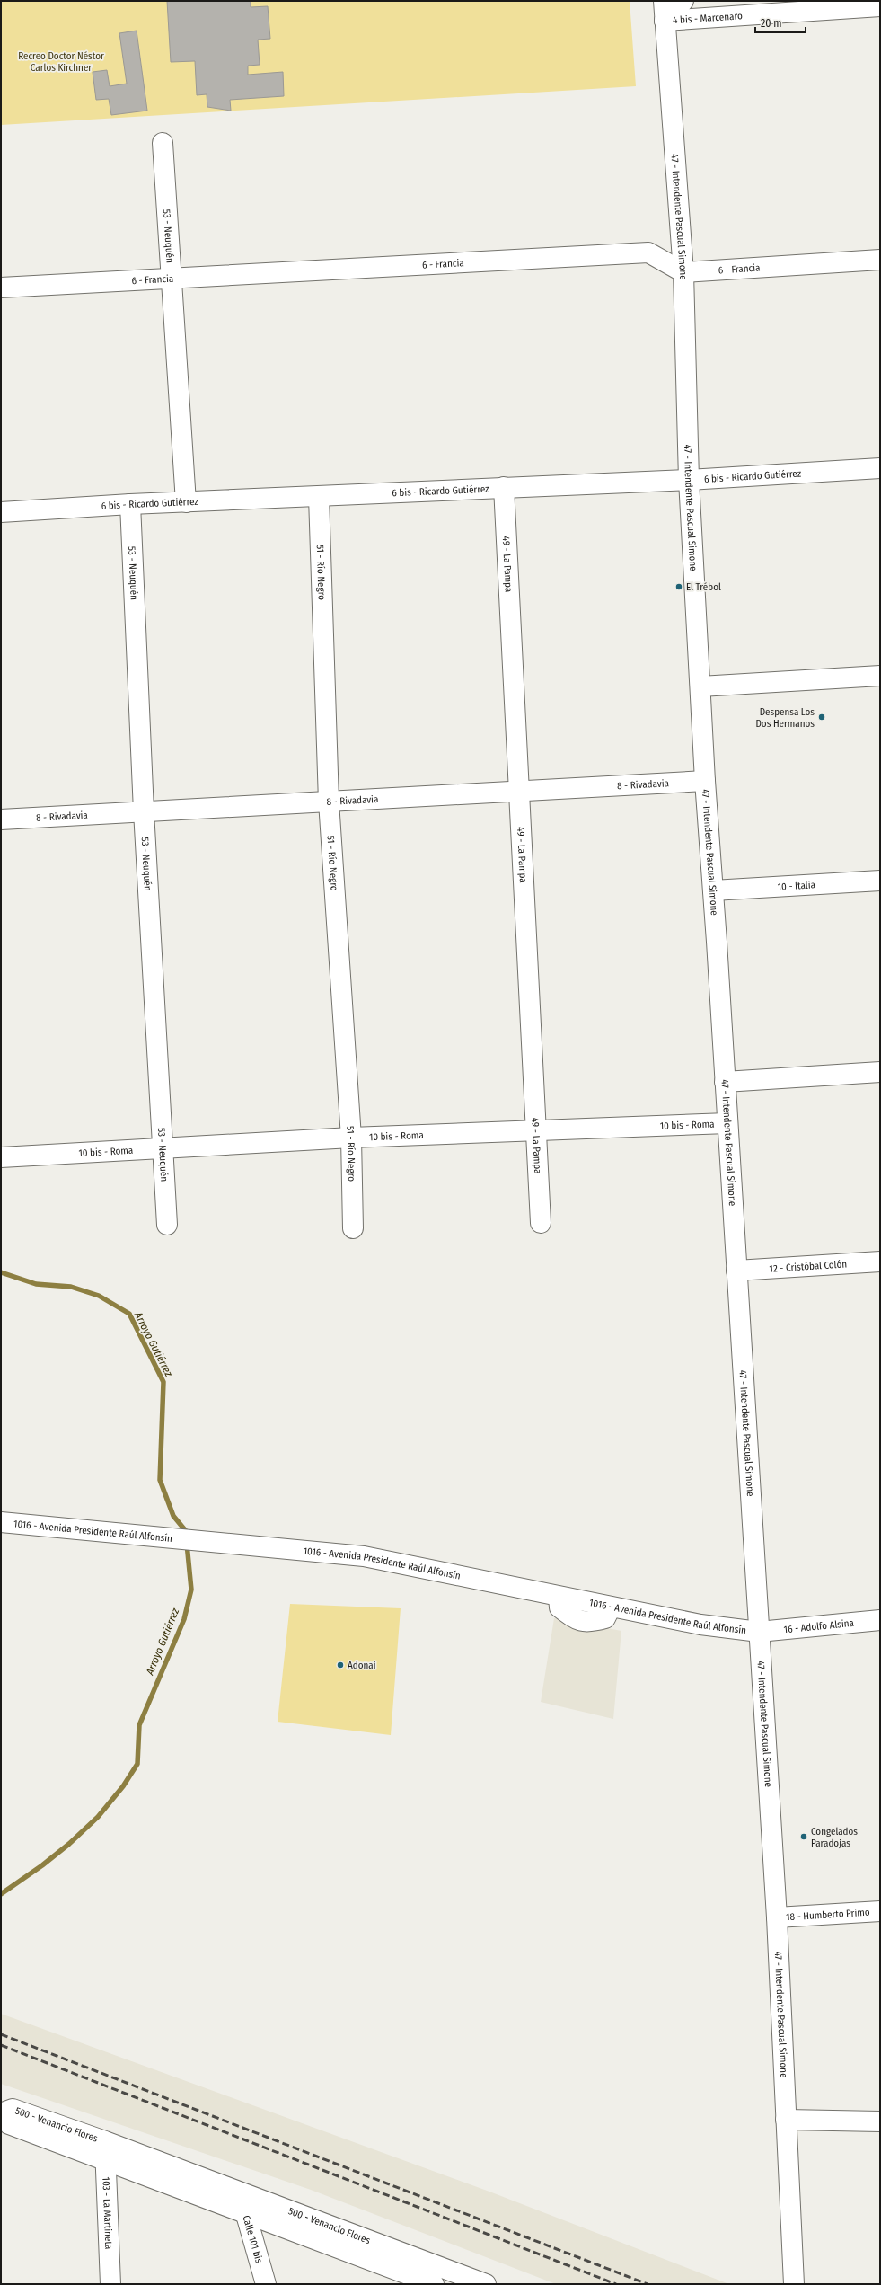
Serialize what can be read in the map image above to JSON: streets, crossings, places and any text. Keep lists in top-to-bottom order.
{
  "streets": {
    "street": [
      "4 bis - Marcenaro",
      "47 - Intendente Pascual Simone",
      "53 - Neuquén",
      "6 - Francia",
      "6 bis - Ricardo Gutiérrez",
      "49 - La Pampa",
      "51 - Río Negro",
      "8 - Rivadavia",
      "10 - Italia",
      "10 bis - Roma",
      "12 - Cristóbal Colón",
      "1016 - Avenida Presidente Raúl Alfonsín",
      "16 - Adolfo Alsina",
      "18 - Humberto Primo",
      "500 - Venancio Flores",
      "103 - La Martineta",
      "Calle 101 bis"
    ]
  },
  "crossings": [
    ["4 bis - Marcenaro", "47 - Intendente Pascual Simone"],
    ["47 - Intendente Pascual Simone", "6 - Francia"],
    ["47 - Intendente Pascual Simone", "6 bis - Ricardo Gutiérrez"],
    ["47 - Intendente Pascual Simone", "8 - Rivadavia"],
    ["47 - Intendente Pascual Simone", "10 - Italia"],
    ["47 - Intendente Pascual Simone", "10 bis - Roma"],
    ["47 - Intendente Pascual Simone", "12 - Cristóbal Colón"],
    ["47 - Intendente Pascual Simone", "1016 - Avenida Presidente Raúl Alfonsín"],
    ["47 - Intendente Pascual Simone", "16 - Adolfo Alsina"],
    ["47 - Intendente Pascual Simone", "18 - Humberto Primo"],
    ["53 - Neuquén", "6 - Francia"],
    ["53 - Neuquén", "6 bis - Ricardo Gutiérrez"],
    ["53 - Neuquén", "8 - Rivadavia"],
    ["53 - Neuquén", "10 bis - Roma"],
    ["6 bis - Ricardo Gutiérrez", "49 - La Pampa"],
    ["6 bis - Ricardo Gutiérrez", "51 - Río Negro"],
    ["49 - La Pampa", "8 - Rivadavia"],
    ["49 - La Pampa", "10 bis - Roma"],
    ["51 - Río Negro", "8 - Rivadavia"],
    ["51 - Río Negro", "10 bis - Roma"],
    ["1016 - Avenida Presidente Raúl Alfonsín", "16 - Adolfo Alsina"],
    ["500 - Venancio Flores", "103 - La Martineta"],
    ["500 - Venancio Flores", "Calle 101 bis"]
  ],
  "water": ["Arroyo Gutiérrez"],
  "parks": ["Recreo Doctor Néstor Carlos Kirchner"],
  "places": [
    "El Trébol",
    "Despensa Los Dos Hermanos",
    "Adonai",
    "Congelados Paradojas"
  ],
  "scale_bar": "20 m"
}
